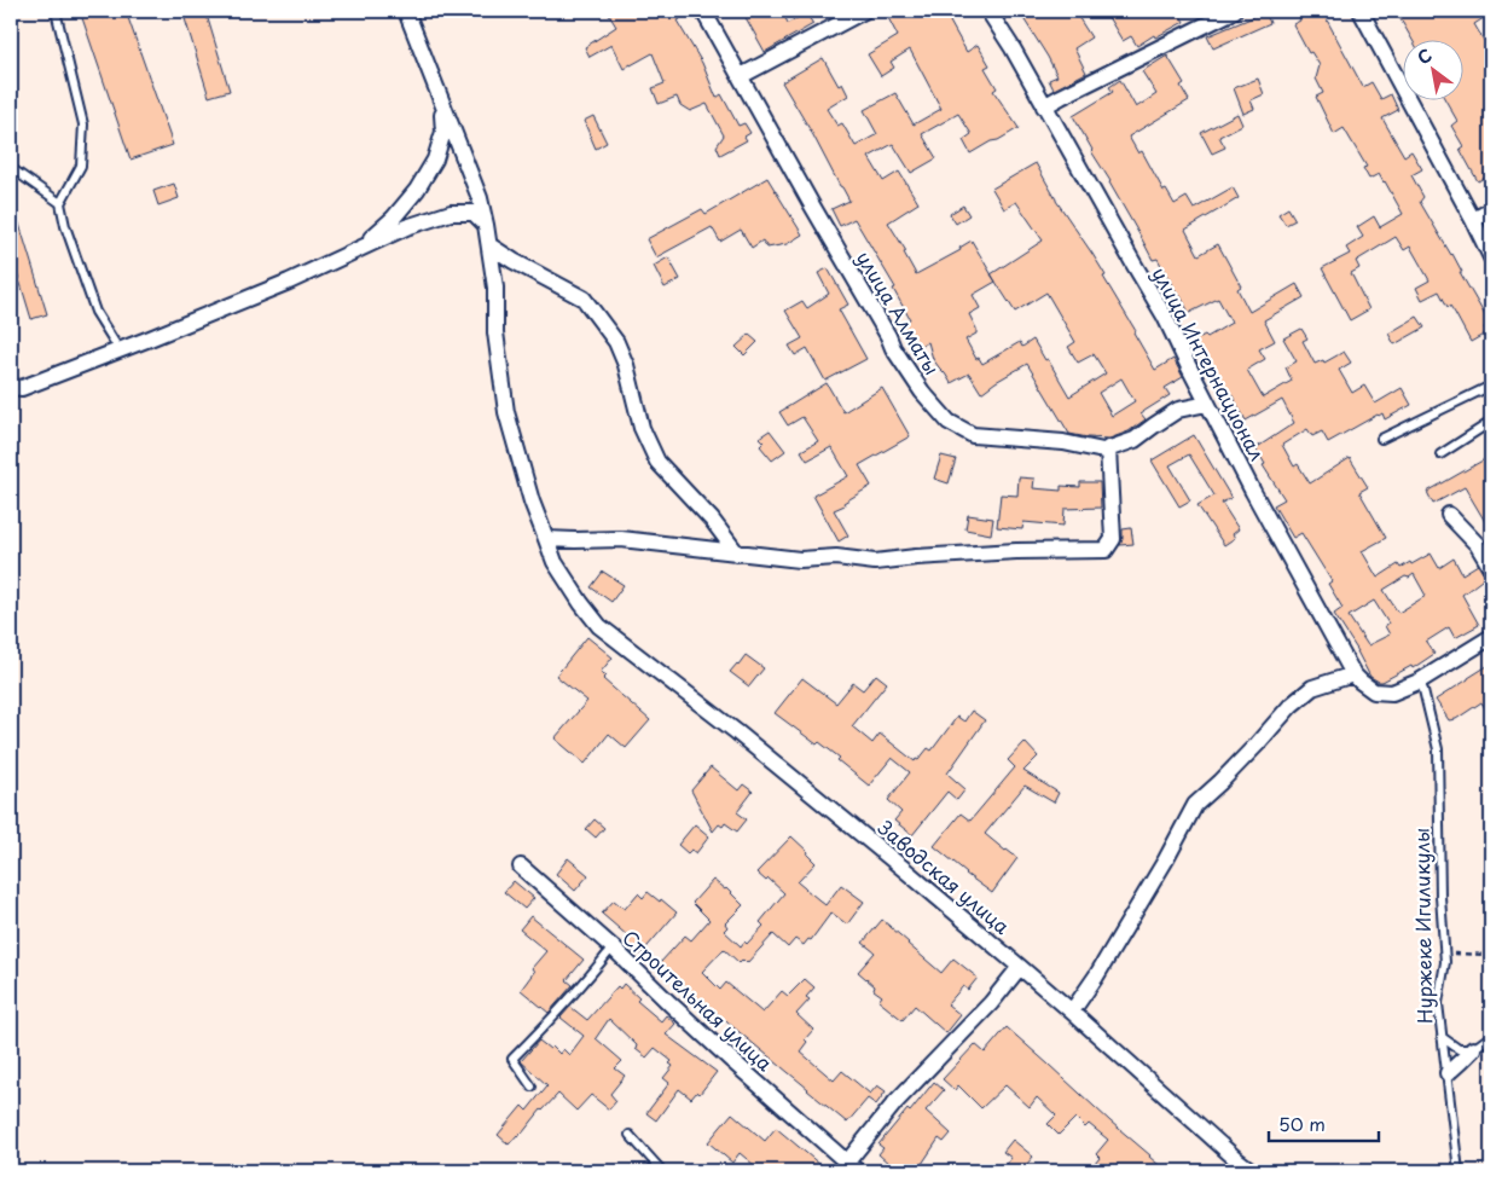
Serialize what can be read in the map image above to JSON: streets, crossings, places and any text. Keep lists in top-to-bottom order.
{
  "streets": {
    "street": [
      "улица Алматы",
      "улица Интернационал",
      "Заводская улица",
      "Строительная улица"
    ],
    "lane": ["Нуржеке Игиликулы"]
  },
  "crossings": [
    ["улица Алматы", "улица Интернационал"],
    ["улица Интернационал", "Нуржеке Игиликулы"],
    ["Заводская улица", "Строительная улица"]
  ],
  "scale_bar": "50 m",
  "north": "top left"
}
